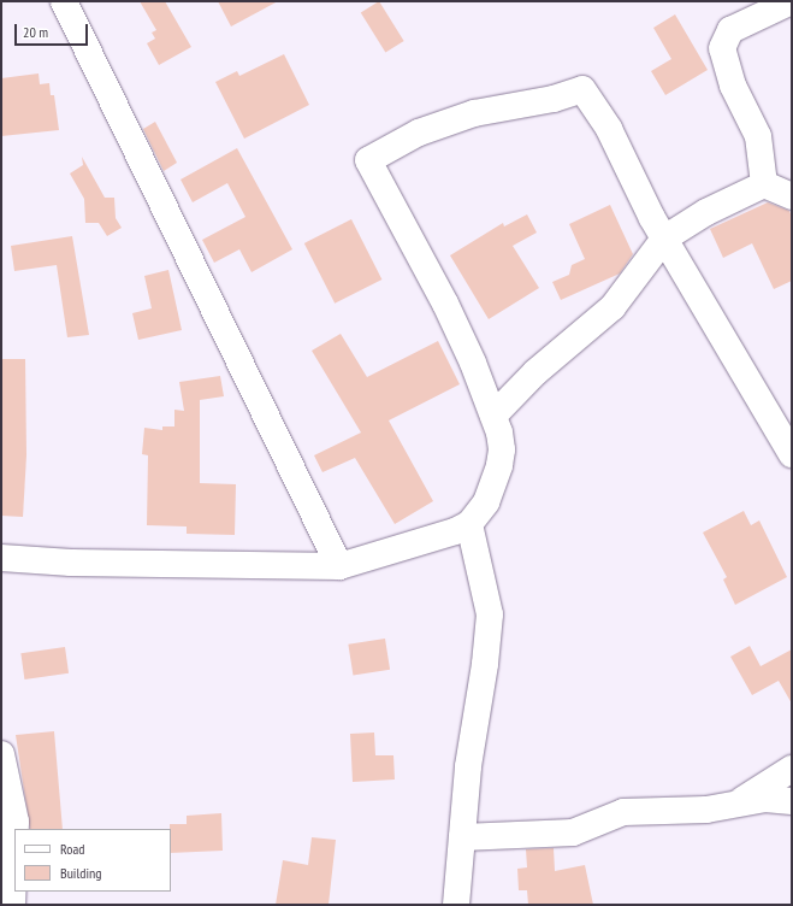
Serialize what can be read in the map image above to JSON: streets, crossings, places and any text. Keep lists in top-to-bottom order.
{
  "legend": ["Road", "Building"],
  "scale_bar": "20 m"
}
